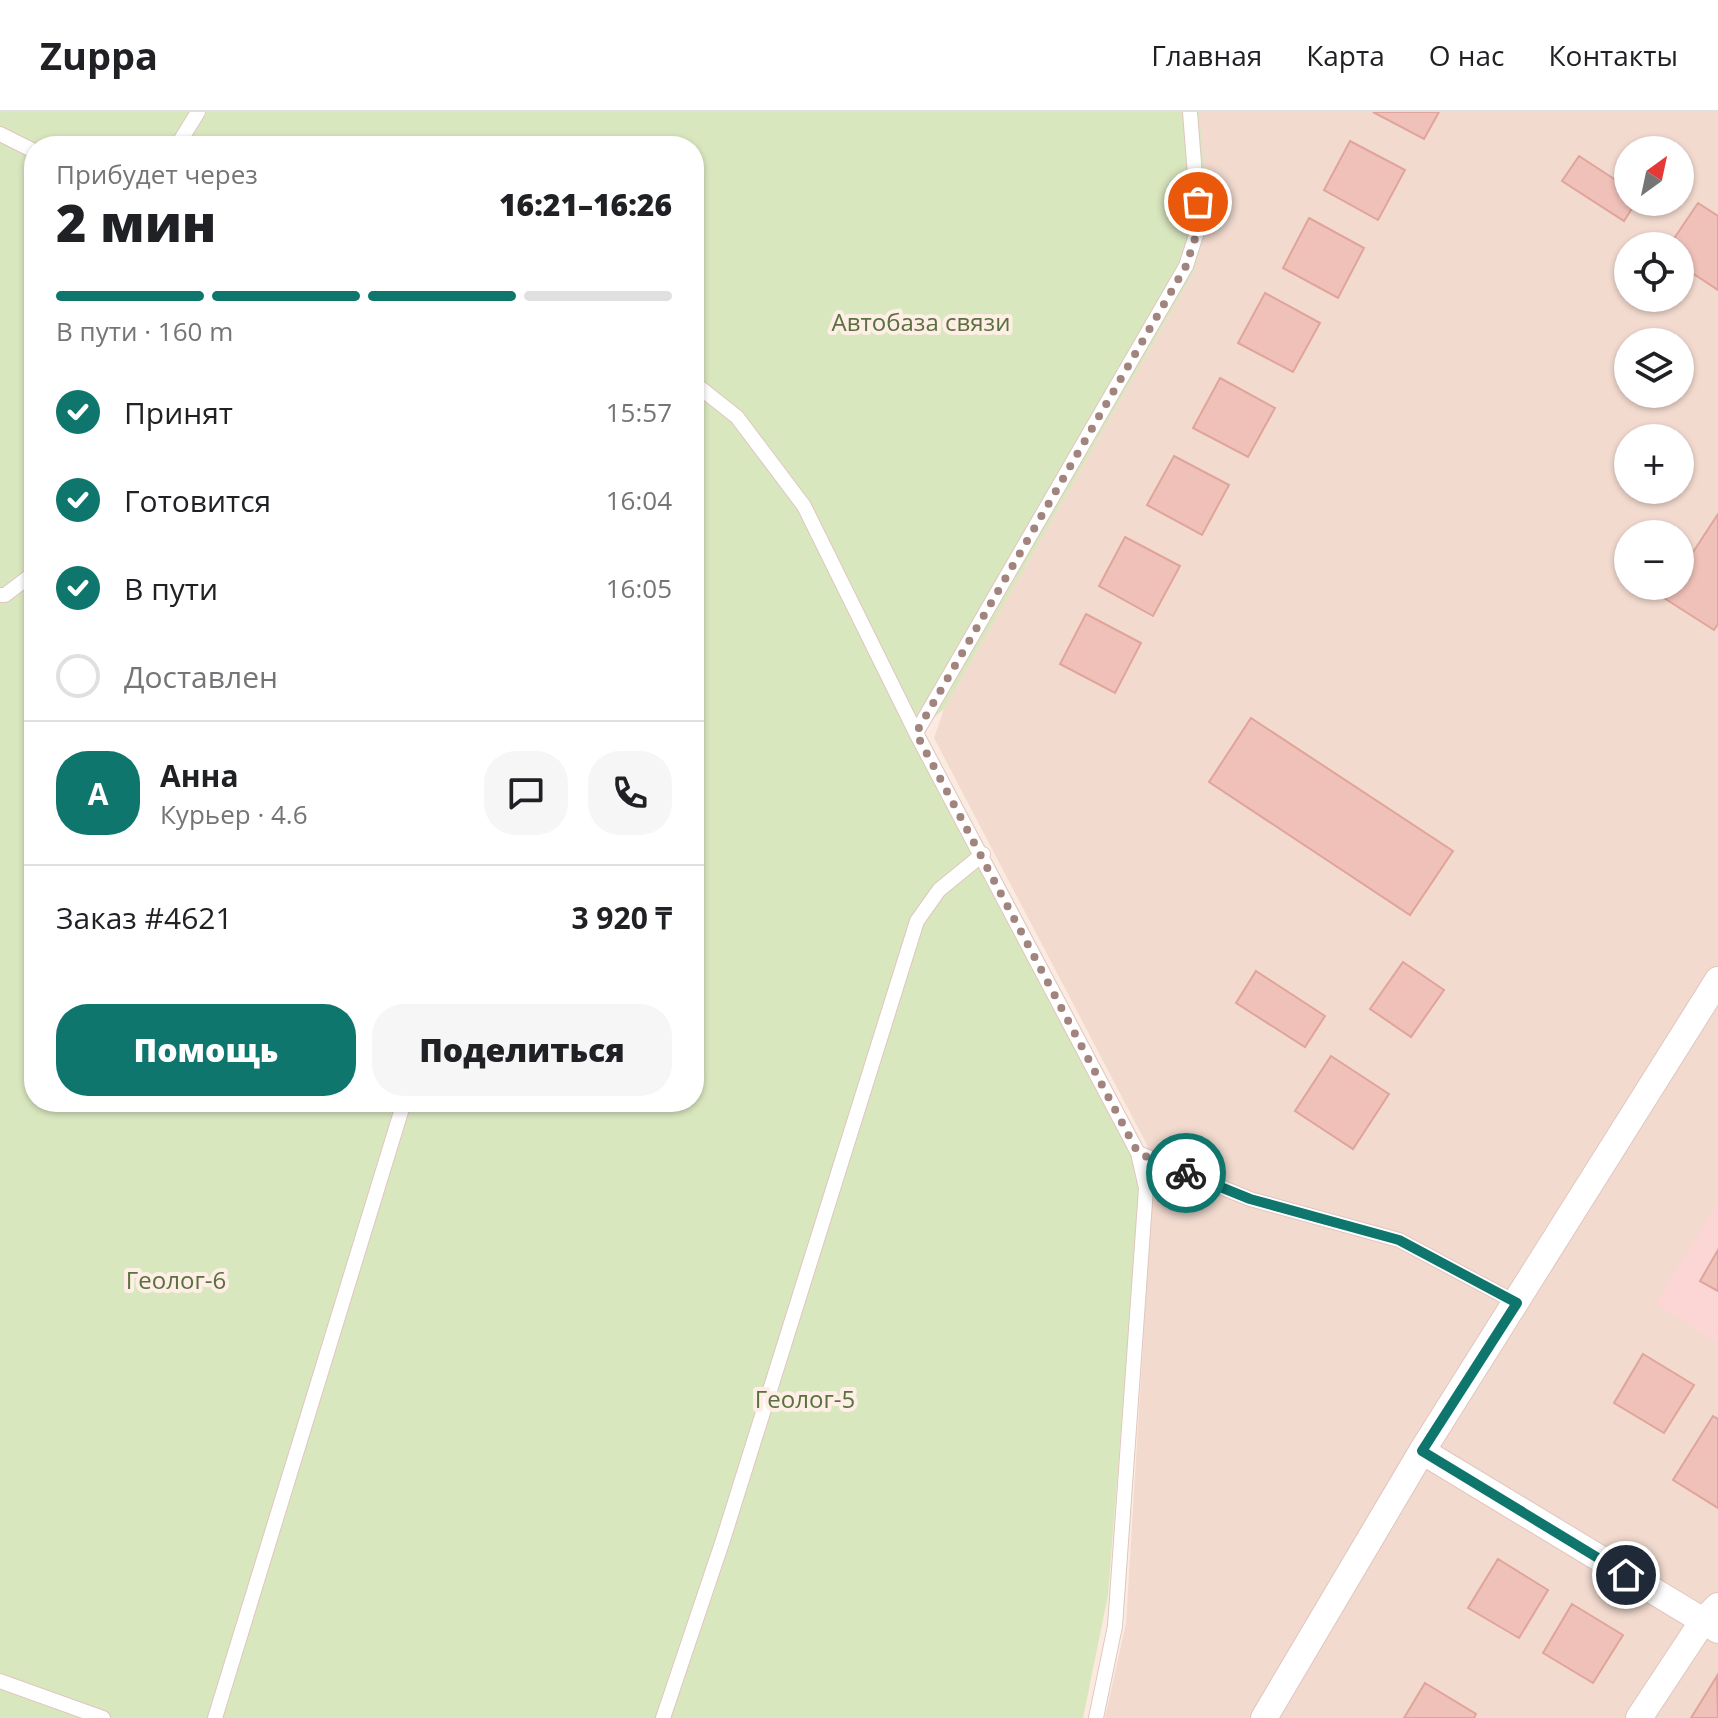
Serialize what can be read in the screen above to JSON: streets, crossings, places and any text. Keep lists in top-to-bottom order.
{
  "parks": ["Автобаза связи", "Геолог-6", "Геолог-5"],
  "north": "top right",
  "page": {
    "header": "Zuppa",
    "nav": [
      "Главная",
      "Карта",
      "О нас",
      "Контакты"
    ],
    "map_buttons": ["+", "−"],
    "heading": ["2 мин", "Прибудет через", "16:21–16:26"],
    "panel": [
      "Анна",
      "Курьер · 4.6",
      "Заказ #4621",
      "3 920 ₸"
    ],
    "bar": "В пути · 160 m",
    "list": [
      ["Принят", "15:57"],
      ["Готовится", "16:04"],
      ["В пути", "16:05"],
      "Доставлен"
    ],
    "round": "А",
    "buttons": ["Помощь", "Поделиться"]
  }
}
